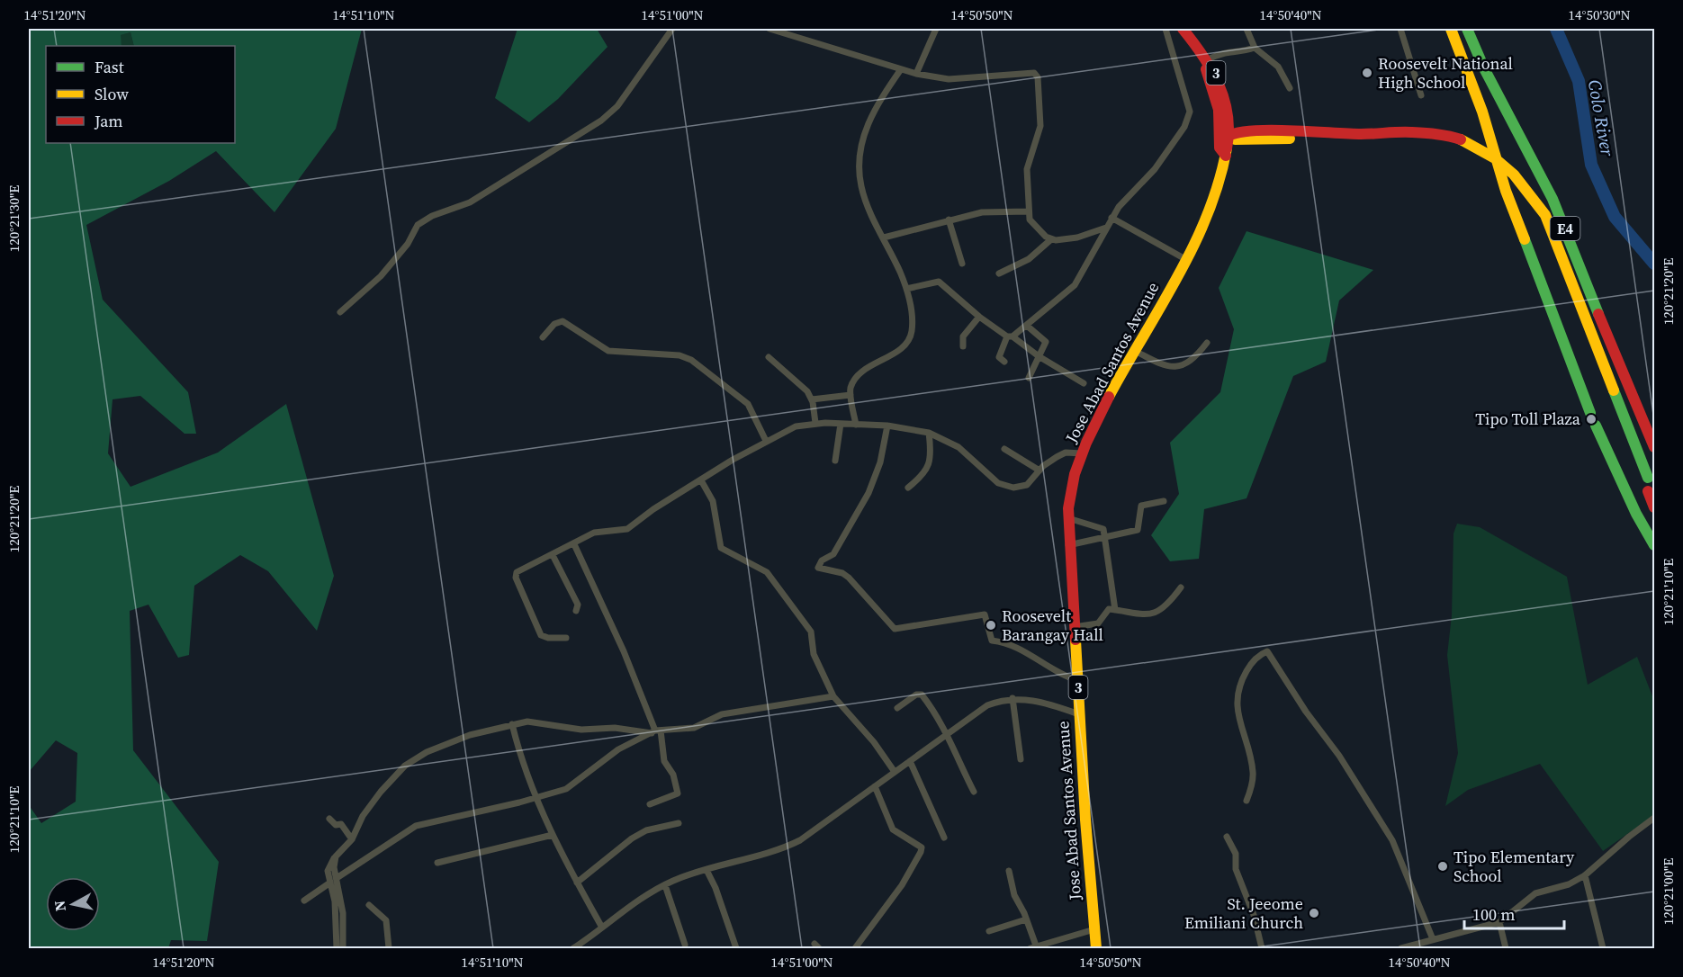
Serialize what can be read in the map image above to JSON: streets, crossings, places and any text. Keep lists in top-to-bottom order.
{
  "streets": {
    "highway": ["3", "E4", "Jose Abad Santos Avenue"]
  },
  "crossings": [
    ["3", "E4"],
    ["3", "Jose Abad Santos Avenue"],
    ["E4", "Jose Abad Santos Avenue"]
  ],
  "water": ["Colo River"],
  "places": [
    "Roosevelt National High School",
    "Tipo Toll Plaza",
    "Roosevelt Barangay Hall",
    "Tipo Elementary School",
    "St. Jeeome Emiliani Church"
  ],
  "legend": ["Fast", "Slow", "Jam"],
  "scale_bar": "100 m",
  "north": "left",
  "coordinates": [
    "14°51'20\"N",
    "14°51'10\"N",
    "14°51'00\"N",
    "14°50'50\"N",
    "14°50'40\"N",
    "14°50'30\"N",
    "120°21'30\"E",
    "120°21'20\"E",
    "120°21'10\"E",
    "120°21'00\"E"
  ]
}
